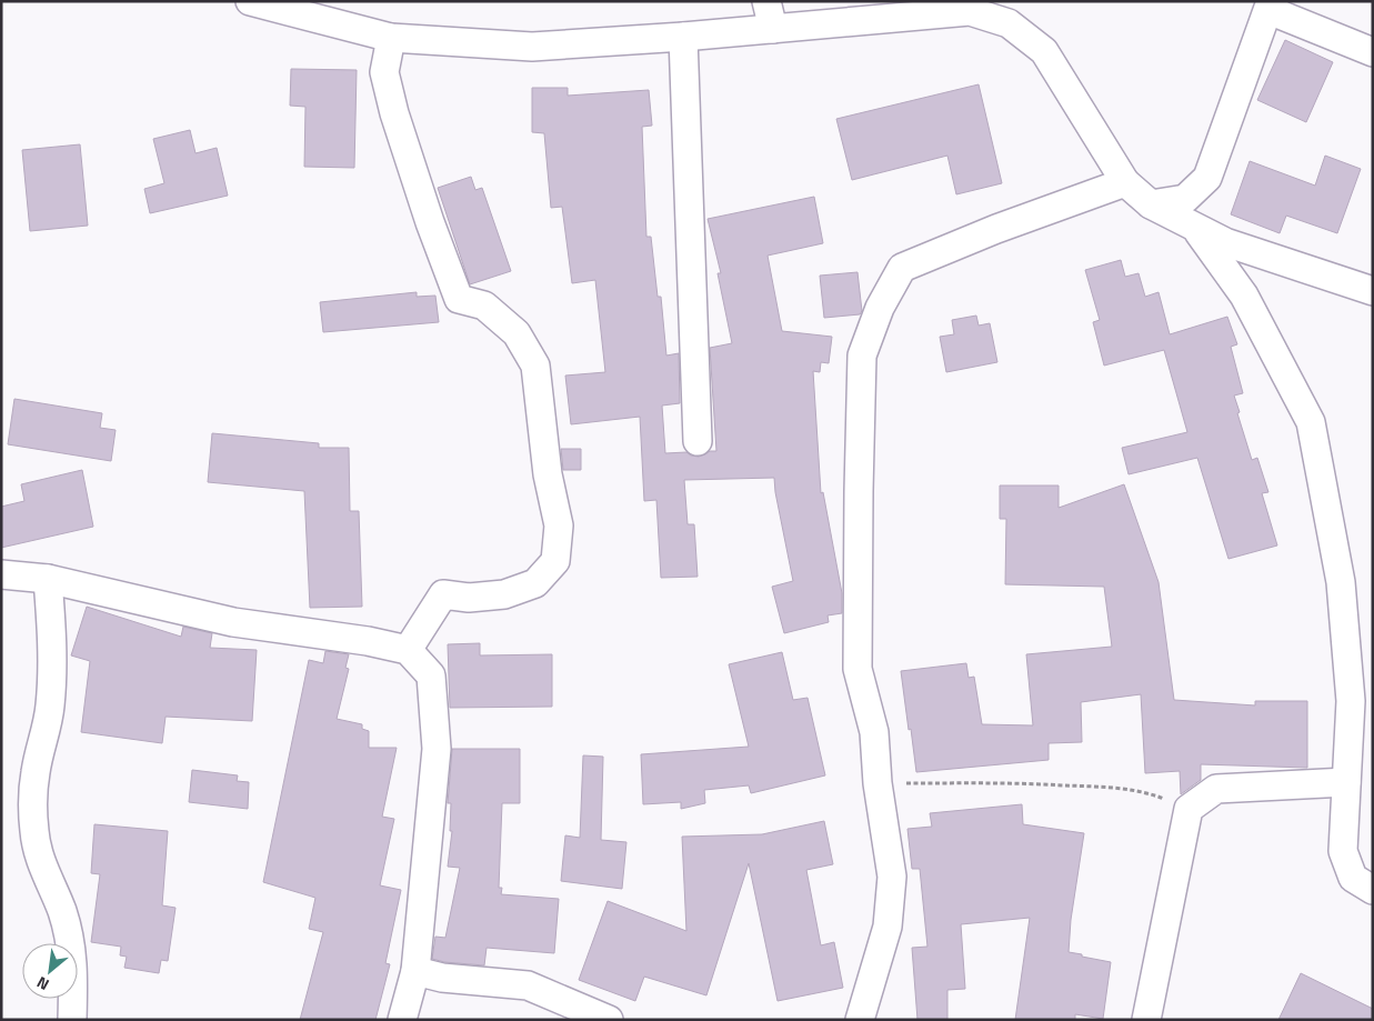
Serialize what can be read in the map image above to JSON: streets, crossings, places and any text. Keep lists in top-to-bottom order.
{
  "north": "bottom left"
}
